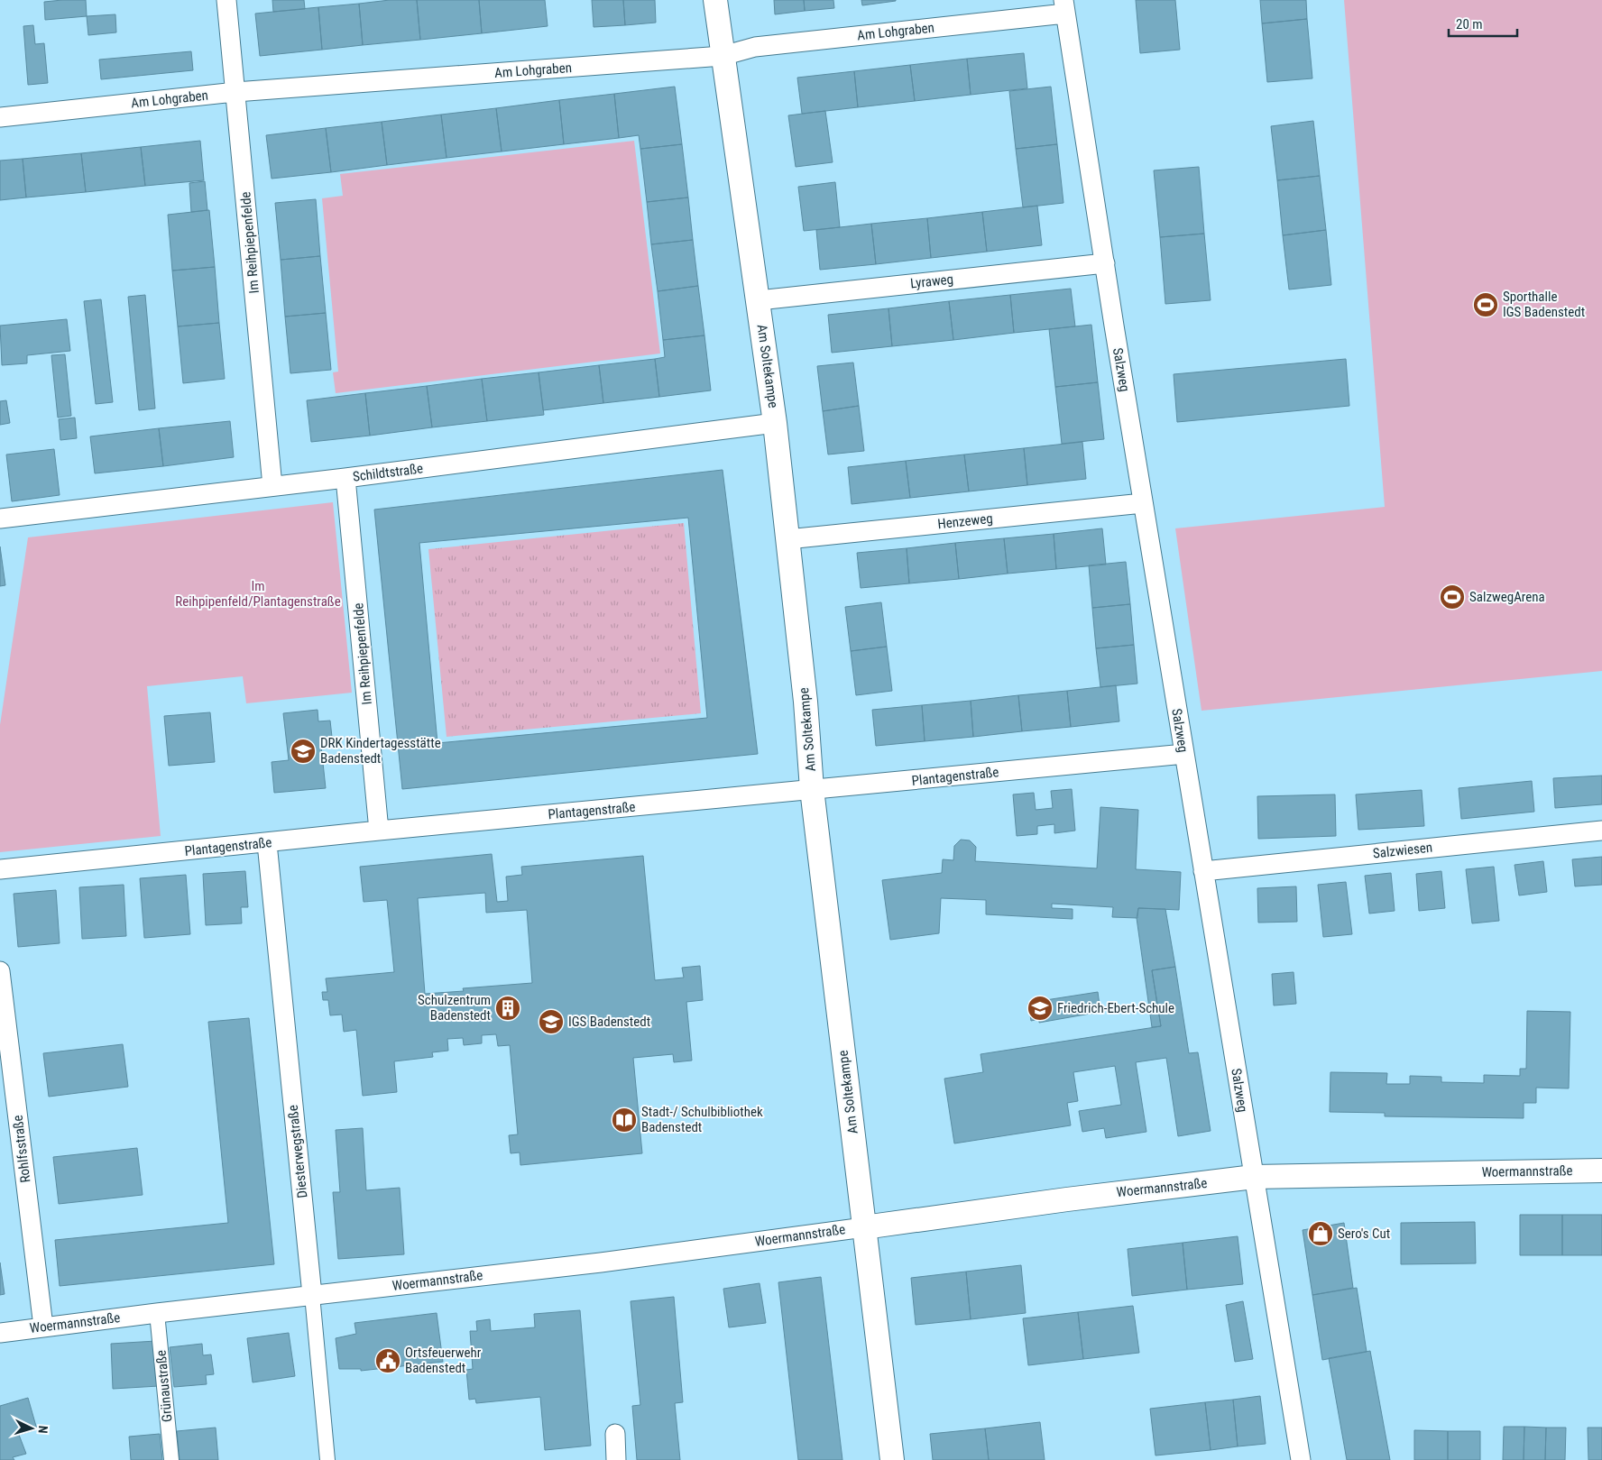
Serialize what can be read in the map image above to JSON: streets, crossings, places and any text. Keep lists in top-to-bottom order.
{
  "streets": {
    "street": [
      "Am Lohgraben",
      "Im Reihpiepenfelde",
      "Lyraweg",
      "Am Soltekampe",
      "Salzweg",
      "Schildtstraße",
      "Henzeweg",
      "Plantagenstraße",
      "Salzwiesen",
      "Rohlfsstraße",
      "Diesterwegstraße",
      "Woermannstraße",
      "Grünaustraße"
    ]
  },
  "crossings": [
    ["Am Lohgraben", "Im Reihpiepenfelde"],
    ["Am Lohgraben", "Am Soltekampe"],
    ["Am Lohgraben", "Salzweg"],
    ["Im Reihpiepenfelde", "Schildtstraße"],
    ["Im Reihpiepenfelde", "Plantagenstraße"],
    ["Lyraweg", "Am Soltekampe"],
    ["Lyraweg", "Salzweg"],
    ["Am Soltekampe", "Schildtstraße"],
    ["Am Soltekampe", "Henzeweg"],
    ["Am Soltekampe", "Plantagenstraße"],
    ["Am Soltekampe", "Woermannstraße"],
    ["Salzweg", "Henzeweg"],
    ["Salzweg", "Plantagenstraße"],
    ["Salzweg", "Salzwiesen"],
    ["Salzweg", "Woermannstraße"],
    ["Plantagenstraße", "Diesterwegstraße"],
    ["Rohlfsstraße", "Woermannstraße"],
    ["Diesterwegstraße", "Woermannstraße"],
    ["Woermannstraße", "Grünaustraße"]
  ],
  "parks": ["Im Reihpipenfeld/Plantagenstraße"],
  "places": {
    "sports": ["Sporthalle IGS Badenstedt", "SalzwegArena"],
    "school or university": ["DRK Kindertagesstätte Badenstedt", "Friedrich-Ebert-Schule", "IGS Badenstedt"],
    "building": ["Schulzentrum Badenstedt"],
    "library": ["Stadt-/ Schulbibliothek Badenstedt"],
    "shop": ["Sero's Cut"],
    "public building": ["Ortsfeuerwehr Badenstedt"]
  },
  "scale_bar": "20 m",
  "north": "right"
}
